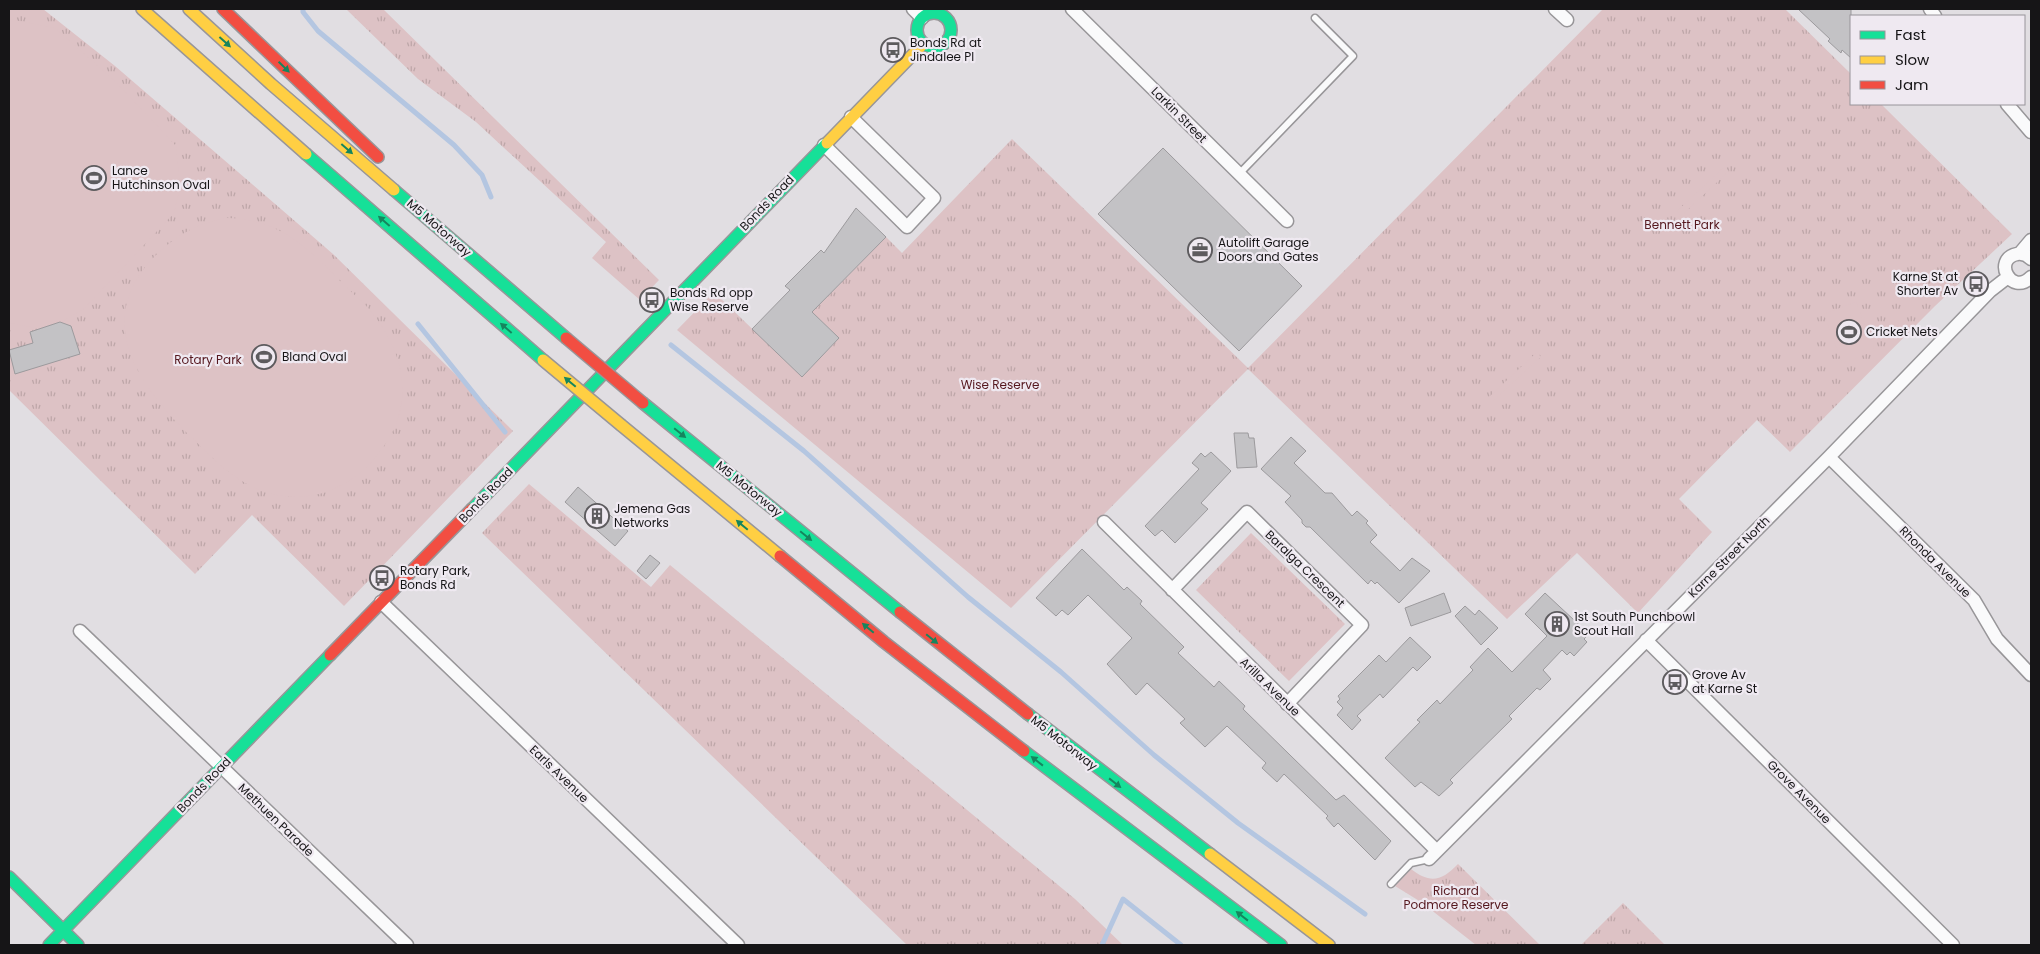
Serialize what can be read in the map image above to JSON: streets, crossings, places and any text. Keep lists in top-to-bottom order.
{
  "streets": {
    "main road": ["Bonds Road", "M5 Motorway"],
    "street": [
      "Larkin Street",
      "Karne Street North",
      "Rhonda Avenue",
      "Baralga Crescent",
      "Arilla Avenue",
      "Earls Avenue",
      "Grove Avenue",
      "Methuen Parade"
    ]
  },
  "crossings": [
    ["Bonds Road", "Earls Avenue"],
    ["Bonds Road", "Methuen Parade"],
    ["Karne Street North", "Rhonda Avenue"],
    ["Karne Street North", "Arilla Avenue"],
    ["Karne Street North", "Grove Avenue"],
    ["Baralga Crescent", "Arilla Avenue"]
  ],
  "parks": [
    "Bennett Park",
    "Rotary Park",
    "Wise Reserve",
    "Richard Podmore Reserve"
  ],
  "places": {
    "bus stop": [
      "Bonds Rd at Jindalee Pl",
      "Karne St at Shorter Av",
      "Bonds Rd opp Wise Reserve",
      "Rotary Park, Bonds Rd",
      "Grove Av at Karne St"
    ],
    "sports": ["Lance Hutchinson Oval", "Cricket Nets", "Bland Oval"],
    "office": ["Autolift Garage Doors and Gates"],
    "building": ["Jemena Gas Networks", "1st South Punchbowl Scout Hall"]
  },
  "legend": ["Fast", "Slow", "Jam"]
}
